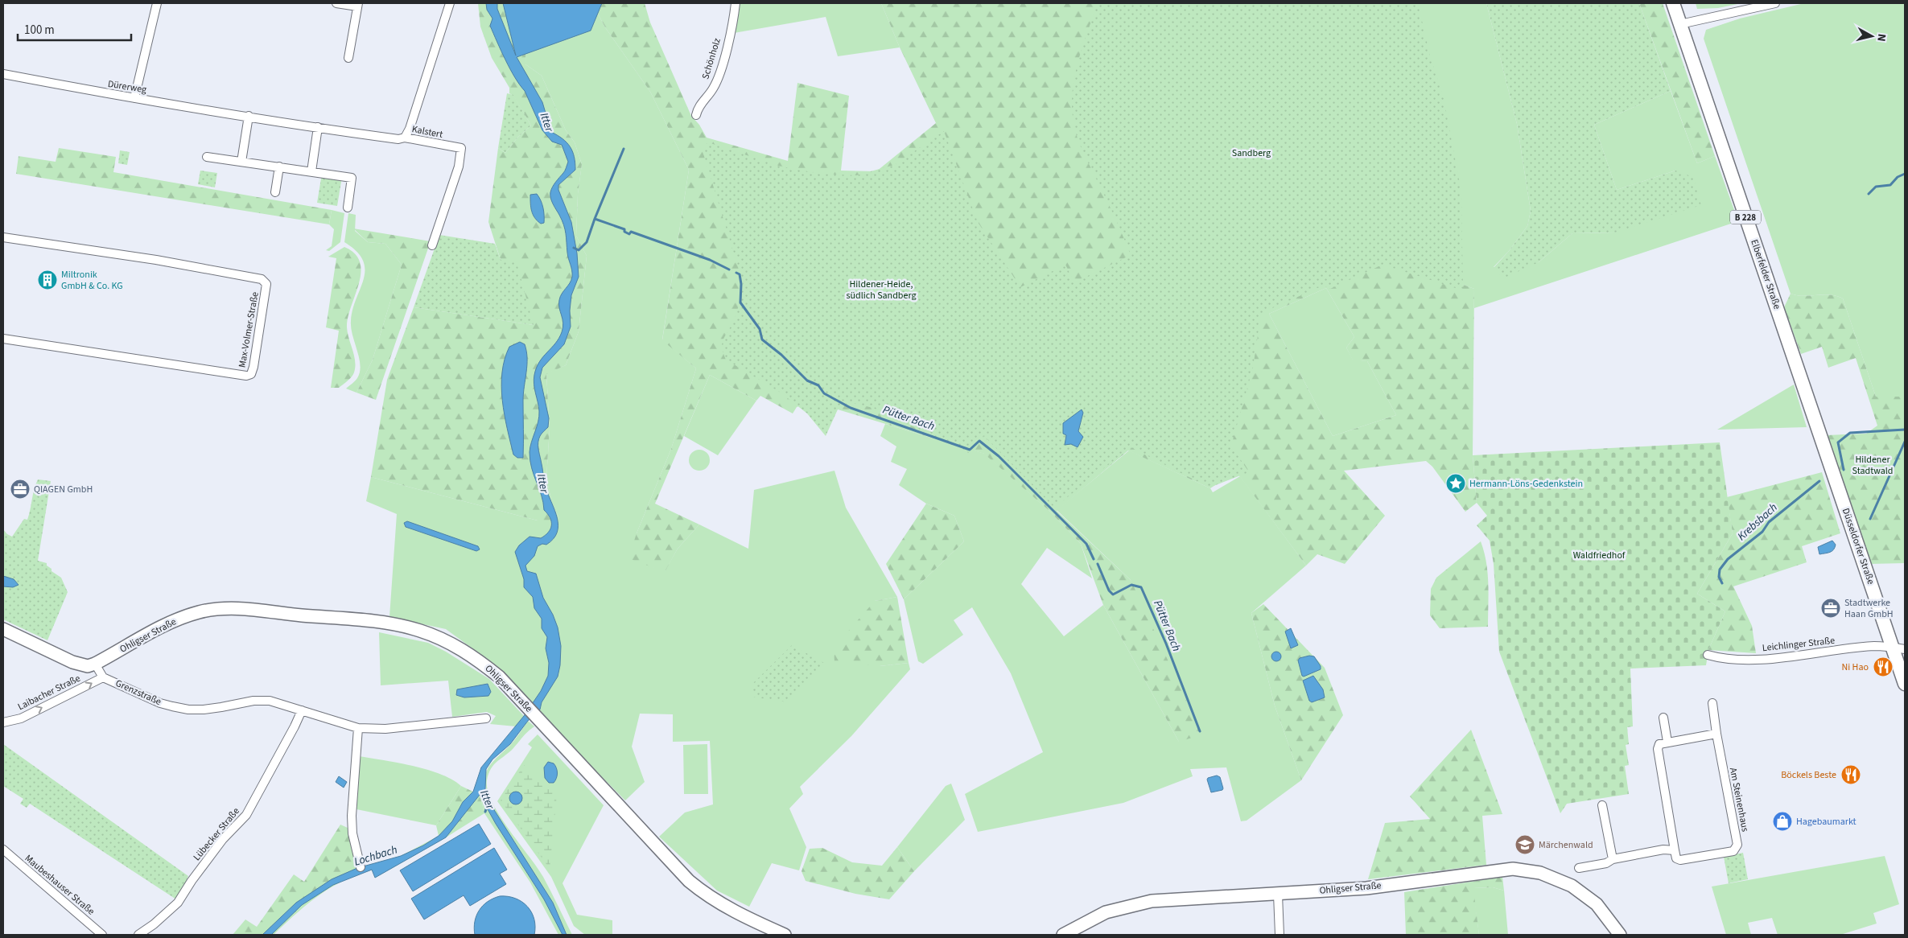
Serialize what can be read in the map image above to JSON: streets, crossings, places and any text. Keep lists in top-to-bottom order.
{
  "streets": {
    "main road": [
      "B 228",
      "Elberfelder Straße",
      "Düsseldorfer Straße",
      "Ohligser Straße"
    ],
    "street": [
      "Schönholz",
      "Dürerweg",
      "Kalstert",
      "Max-Volmer-Straße",
      "Leichlinger Straße",
      "Laibacher Straße",
      "Grenzstraße",
      "Am Steinenhaus",
      "Lübecker Straße",
      "Maubeshauser Straße"
    ]
  },
  "crossings": [
    ["Dürerweg", "Kalstert"],
    ["Elberfelder Straße", "Düsseldorfer Straße"],
    ["Düsseldorfer Straße", "Leichlinger Straße"],
    ["Ohligser Straße", "Grenzstraße"],
    ["Laibacher Straße", "Grenzstraße"],
    ["Grenzstraße", "Lübecker Straße"]
  ],
  "one_way": ["Laibacher Straße"],
  "water": [
    "Itter",
    "Pütter Bach",
    "Krebsbach",
    "Lochbach"
  ],
  "parks": [
    "Sandberg",
    "Hildener-Heide, südlich Sandberg",
    "Hildener Stadtwald",
    "Waldfriedhof"
  ],
  "places": {
    "building": ["Miltronik GmbH & Co. KG"],
    "place": ["Hermann-Löns-Gedenkstein"],
    "office": ["QIAGEN GmbH", "Stadtwerke Haan GmbH"],
    "restaurant": ["Ni Hao", "Böckels Beste"],
    "shop": ["Hagebaumarkt"],
    "school or university": ["Märchenwald"]
  },
  "scale_bar": "100 m",
  "north": "right"
}
